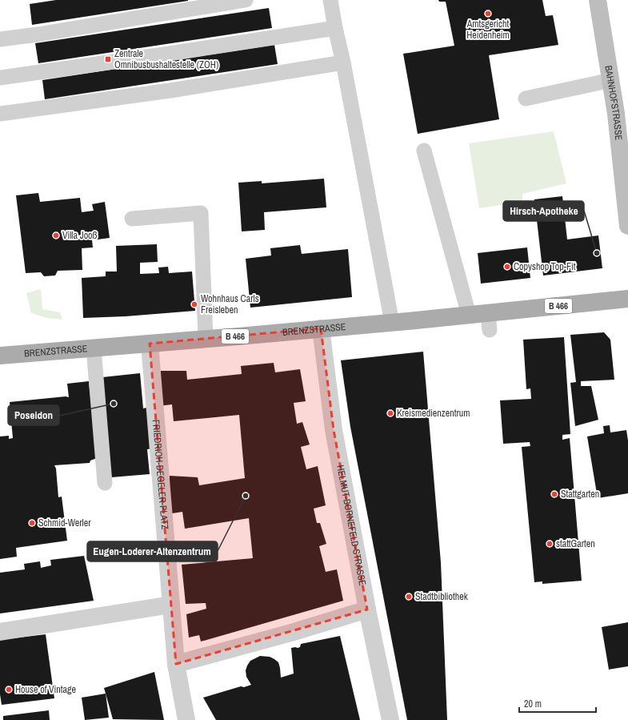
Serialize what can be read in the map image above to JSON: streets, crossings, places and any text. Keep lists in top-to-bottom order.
{
  "streets": {
    "main road": ["BAHNHOFSTRASSE", "B 466", "BRENZSTRASSE"],
    "street": ["FRIEDRICH-DEGELER-PLATZ", "HELMUT-BORNEFELD-STRASSE"]
  },
  "crossings": [
    ["BRENZSTRASSE", "FRIEDRICH-DEGELER-PLATZ"],
    ["BRENZSTRASSE", "HELMUT-BORNEFELD-STRASSE"]
  ],
  "places": {
    "other": [
      "Amtsgericht Heidenheim",
      "Villa Jooß",
      "Hirsch-Apotheke",
      "Copyshop Top-Fit",
      "Wohnhaus Carls Freisleben",
      "Poseidon",
      "Kreismedienzentrum",
      "Stattgarten",
      "Eugen-Loderer-Altenzentrum",
      "Schmid-Werler",
      "stattGarten",
      "Stadtbibliothek",
      "House of Vintage"
    ],
    "transit": ["Zentrale Omnibusbushaltestelle (ZOH)"]
  },
  "scale_bar": "20 m"
}
